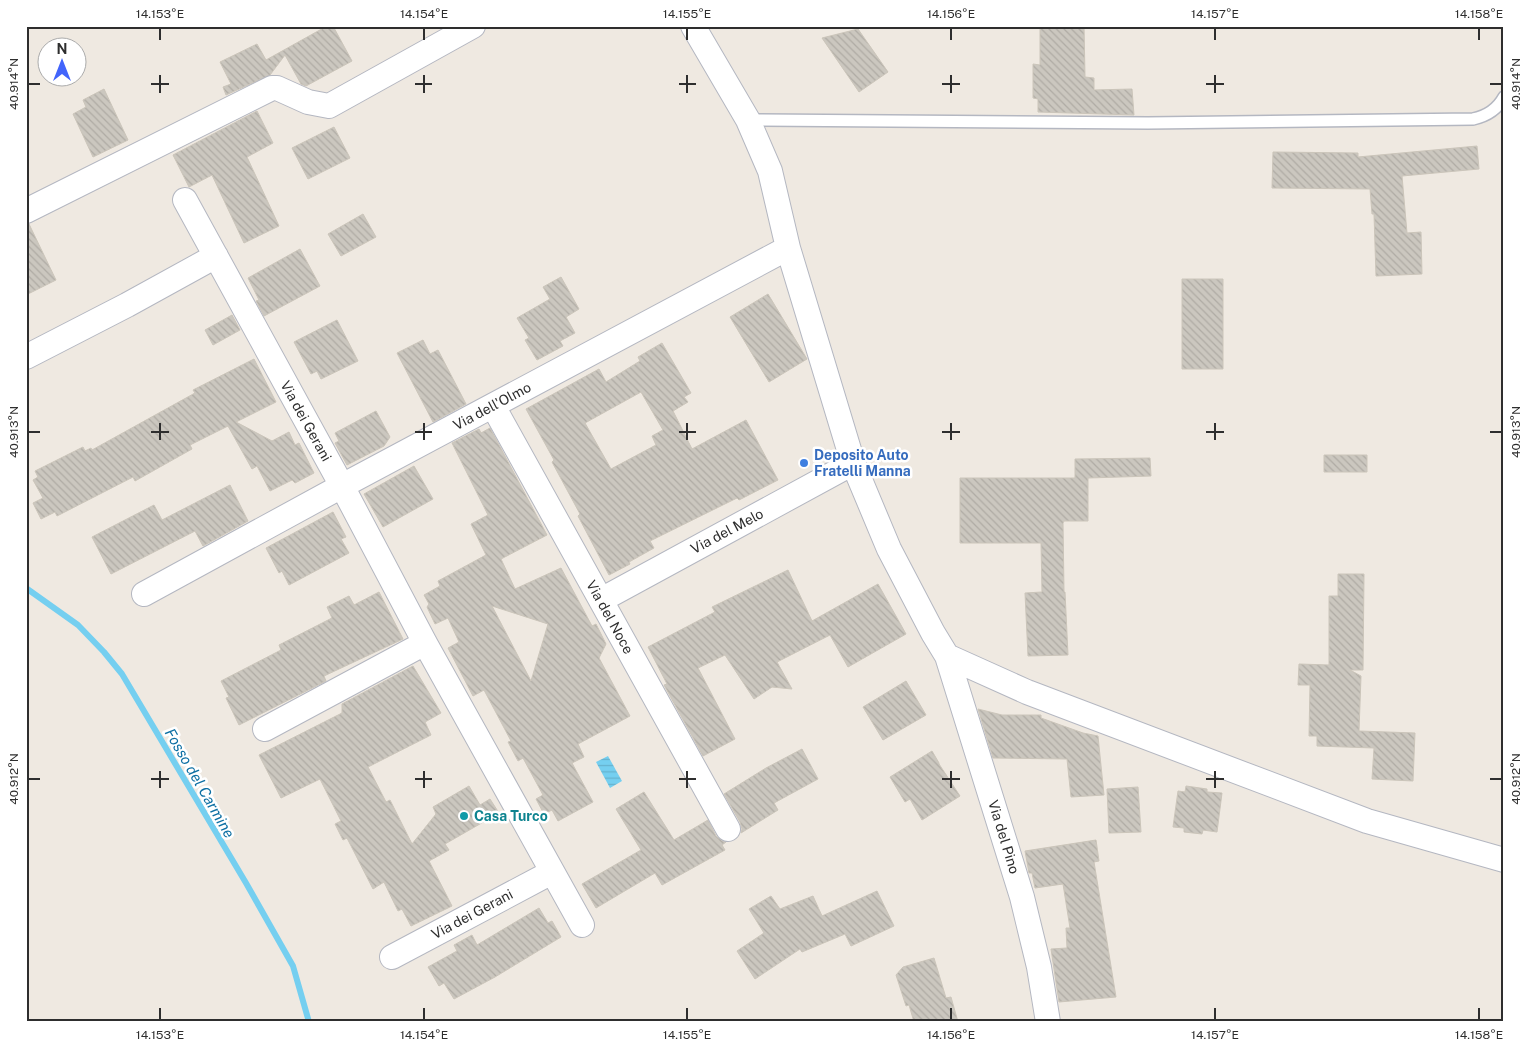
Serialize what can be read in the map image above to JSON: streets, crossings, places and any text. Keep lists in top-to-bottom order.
{
  "streets": {
    "street": [
      "Via dell'Olmo",
      "Via dei Gerani",
      "Via del Melo",
      "Via del Noce",
      "Via del Pino"
    ]
  },
  "crossings": [
    ["Via dell'Olmo", "Via dei Gerani"],
    ["Via dell'Olmo", "Via del Noce"],
    ["Via dell'Olmo", "Via del Pino"],
    ["Via del Melo", "Via del Noce"],
    ["Via del Melo", "Via del Pino"]
  ],
  "water": ["Fosso del Carmine"],
  "places": ["Deposito Auto Fratelli Manna", "Casa Turco"],
  "north": "top",
  "coordinates": [
    "14.153°E",
    "14.154°E",
    "14.155°E",
    "14.156°E",
    "14.157°E",
    "14.158°E",
    "40.914°N",
    "40.913°N",
    "40.912°N"
  ]
}
